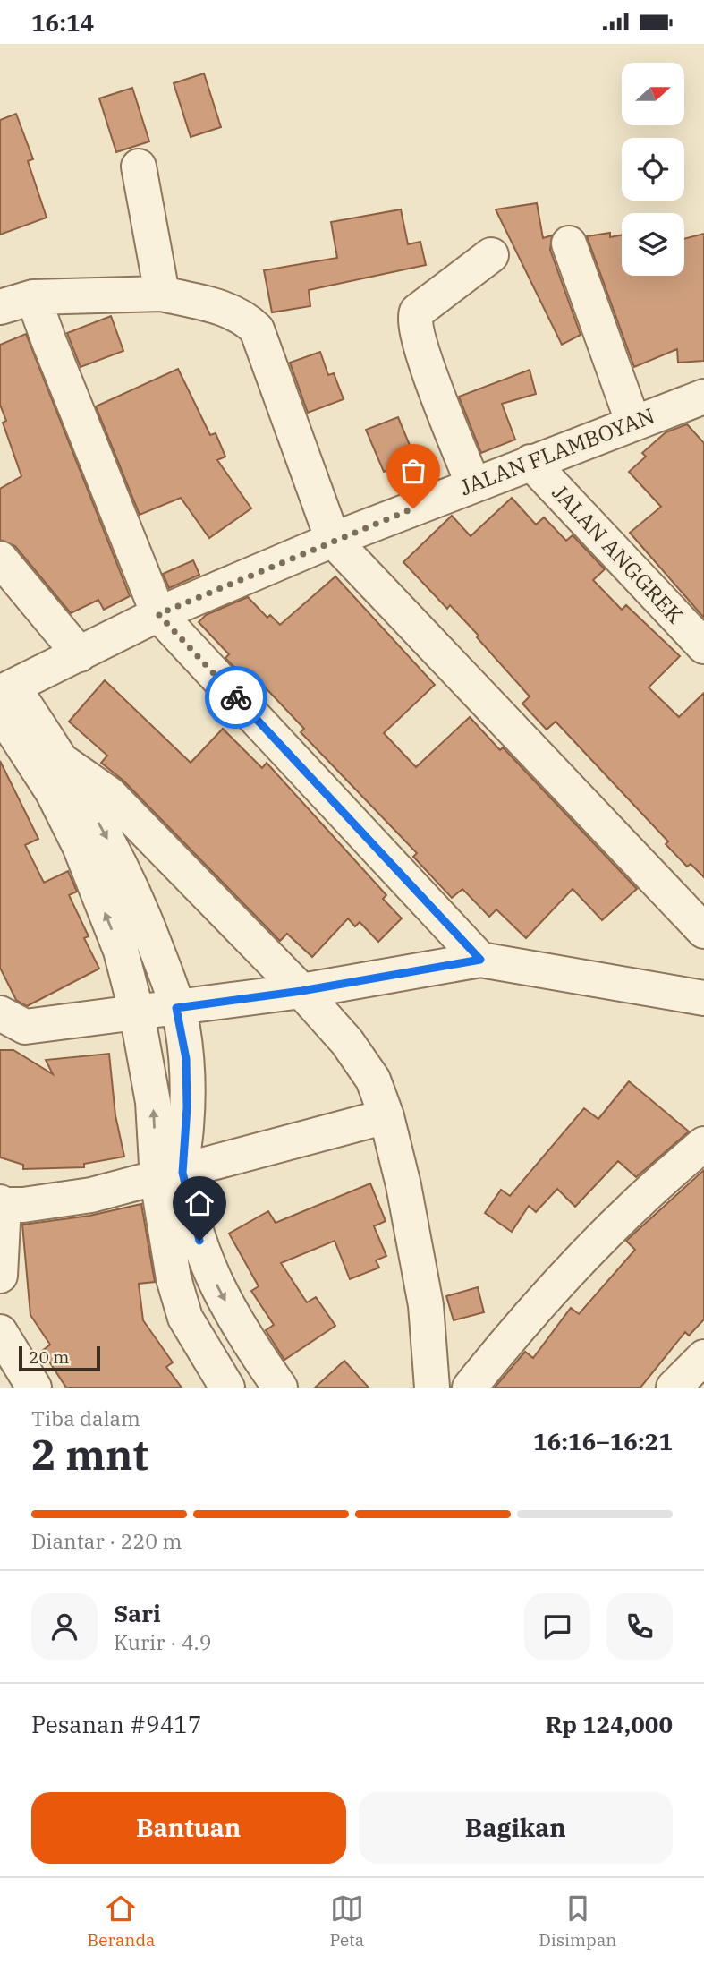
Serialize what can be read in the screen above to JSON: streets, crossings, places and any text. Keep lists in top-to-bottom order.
{
  "streets": {
    "street": ["JALAN FLAMBOYAN", "JALAN ANGGREK"]
  },
  "crossings": [
    ["JALAN FLAMBOYAN", "JALAN ANGGREK"]
  ],
  "scale_bar": "20 m",
  "north": "right",
  "page": {
    "status": "16:14",
    "scale": "20 m",
    "heading": ["2 mnt", "Tiba dalam", "16:16–16:21"],
    "panel": [
      "Sari",
      "Kurir · 4.9",
      "Pesanan #9417",
      "Rp 124,000"
    ],
    "bar": "Diantar · 220 m",
    "buttons": ["Bantuan", "Bagikan"],
    "tabs": ["Beranda", "Peta", "Disimpan"]
  }
}
